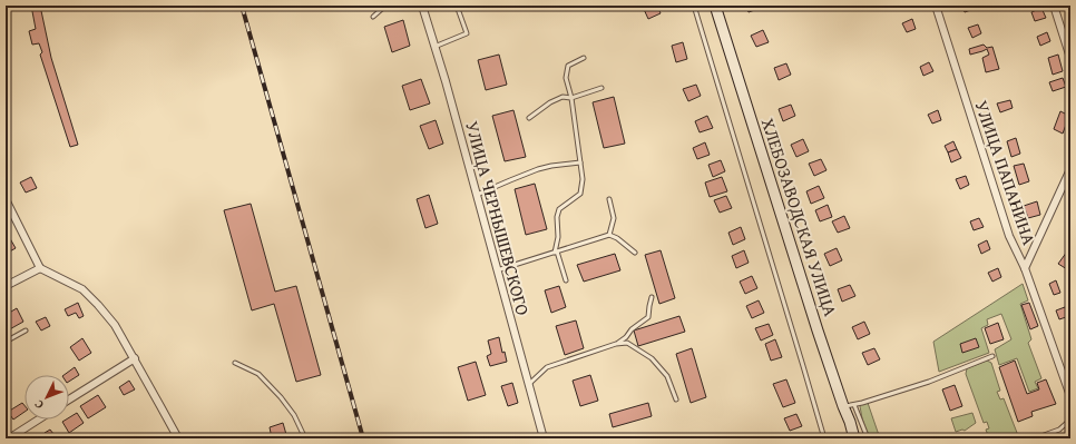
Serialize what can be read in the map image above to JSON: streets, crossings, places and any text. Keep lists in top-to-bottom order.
{
  "streets": {
    "street": ["УЛИЦА ПАПАНИНА", "ХЛЕБОЗАВОДСКАЯ УЛИЦА", "УЛИЦА ЧЕРНЫШЕВСКОГО"]
  },
  "north": "bottom left"
}
